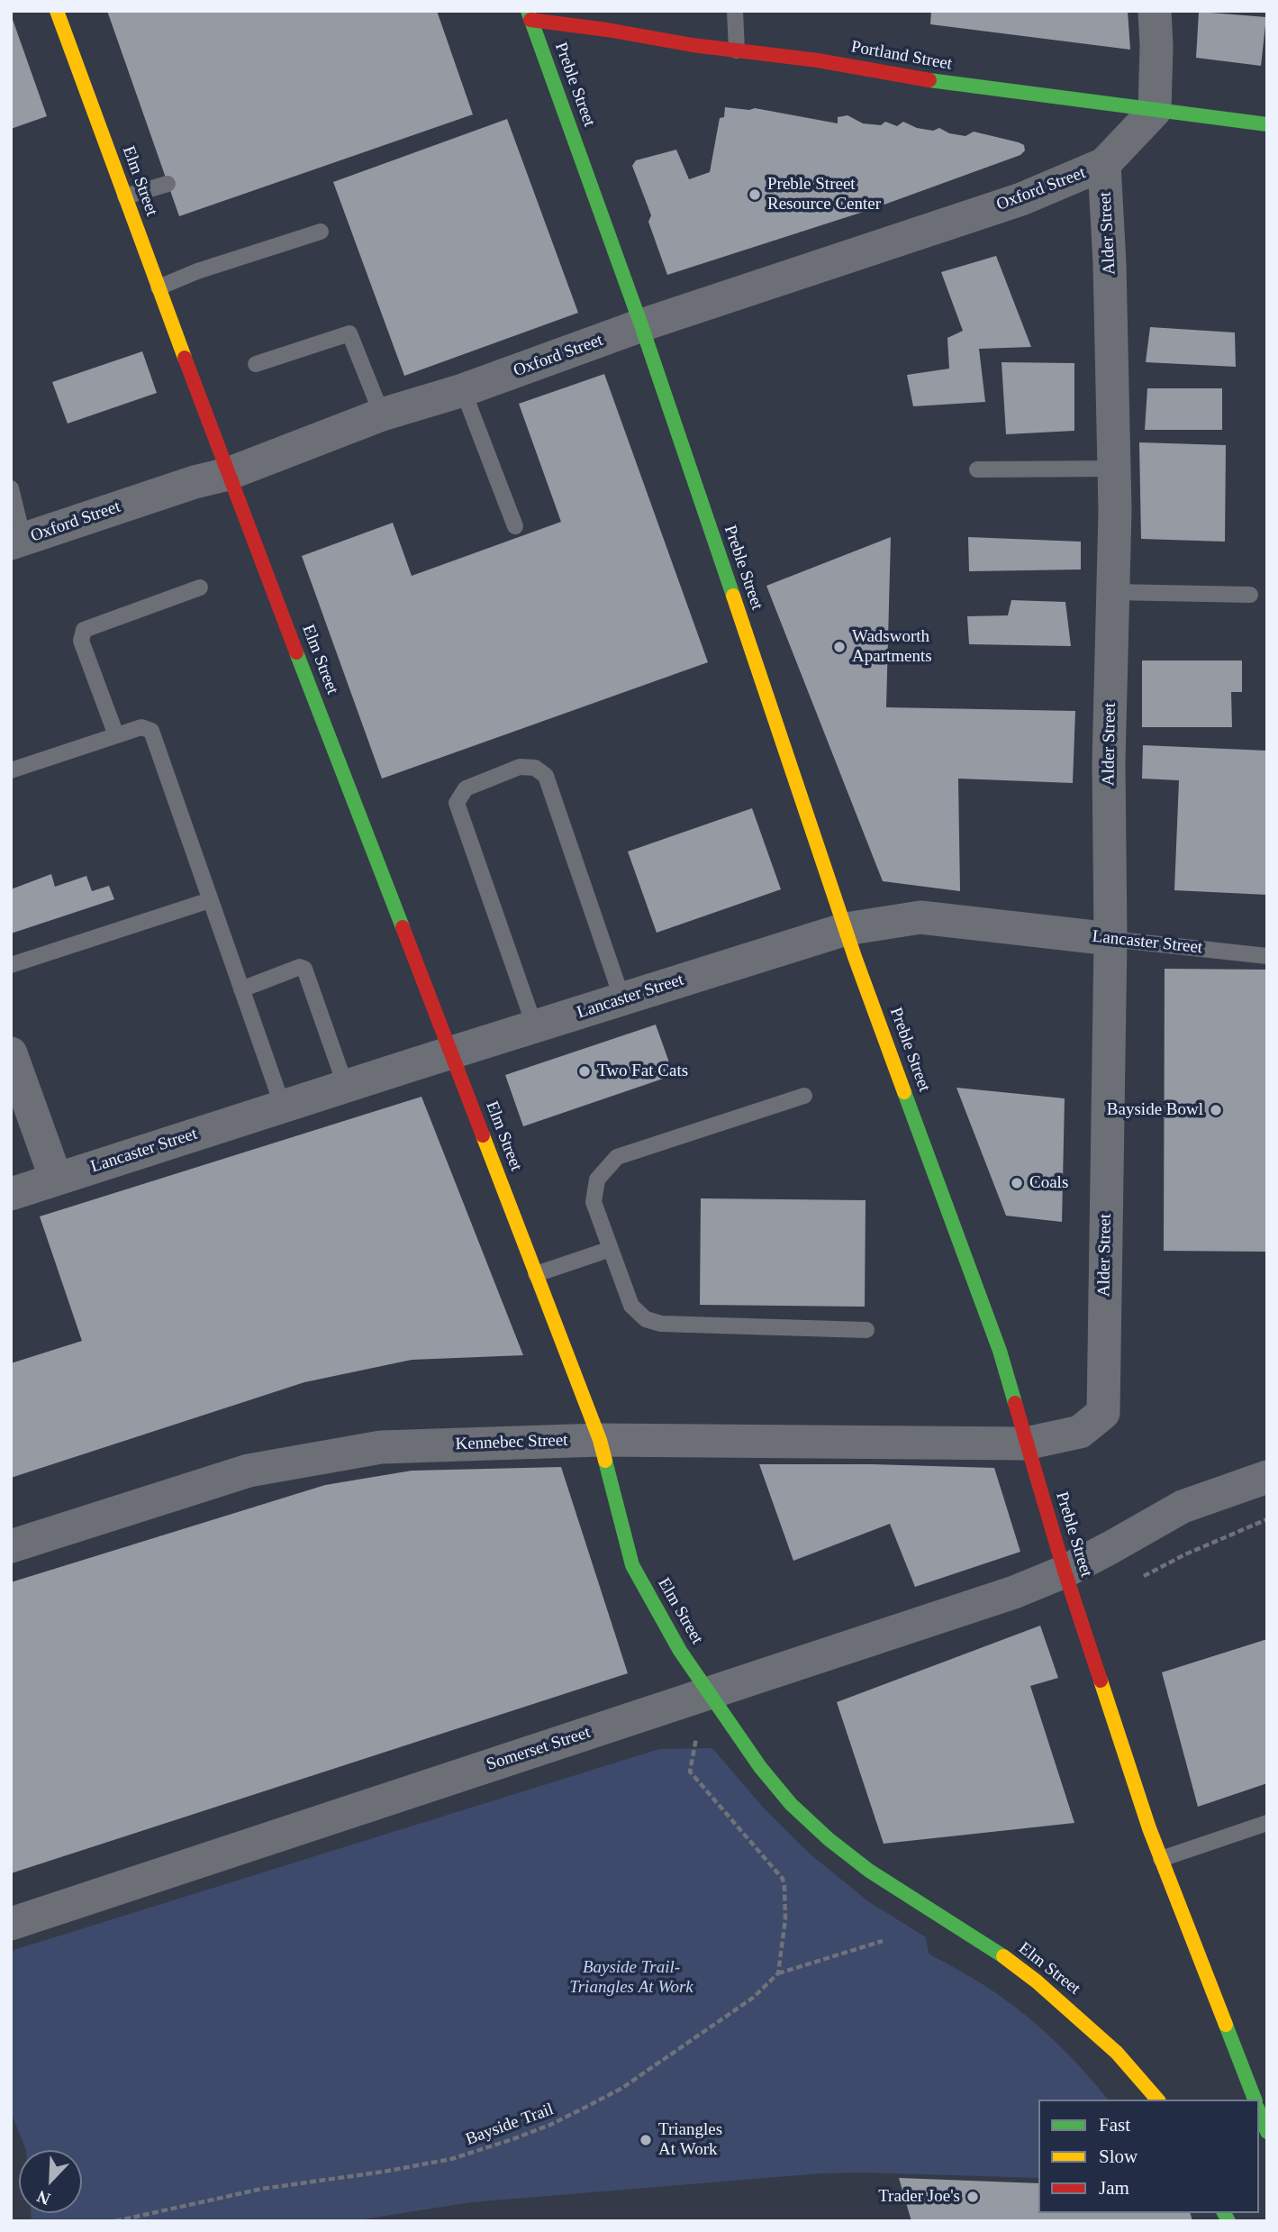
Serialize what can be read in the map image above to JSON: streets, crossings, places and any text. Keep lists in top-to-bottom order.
{
  "streets": {
    "main road": ["Portland Street", "Preble Street", "Elm Street"],
    "street": [
      "Oxford Street",
      "Alder Street",
      "Lancaster Street",
      "Kennebec Street",
      "Somerset Street"
    ],
    "path": ["Bayside Trail"]
  },
  "crossings": [
    ["Portland Street", "Preble Street"],
    ["Preble Street", "Oxford Street"],
    ["Preble Street", "Alder Street"],
    ["Preble Street", "Lancaster Street"],
    ["Preble Street", "Kennebec Street"],
    ["Preble Street", "Somerset Street"],
    ["Elm Street", "Oxford Street"],
    ["Elm Street", "Lancaster Street"],
    ["Elm Street", "Kennebec Street"],
    ["Elm Street", "Somerset Street"],
    ["Oxford Street", "Alder Street"],
    ["Alder Street", "Lancaster Street"],
    ["Alder Street", "Kennebec Street"]
  ],
  "parks": ["Bayside Trail- Triangles At Work"],
  "places": [
    "Preble Street Resource Center",
    "Wadsworth Apartments",
    "Two Fat Cats",
    "Bayside Bowl",
    "Coals",
    "Triangles At Work",
    "Trader Joe's"
  ],
  "legend": ["Fast", "Slow", "Jam"],
  "north": "bottom left"
}
